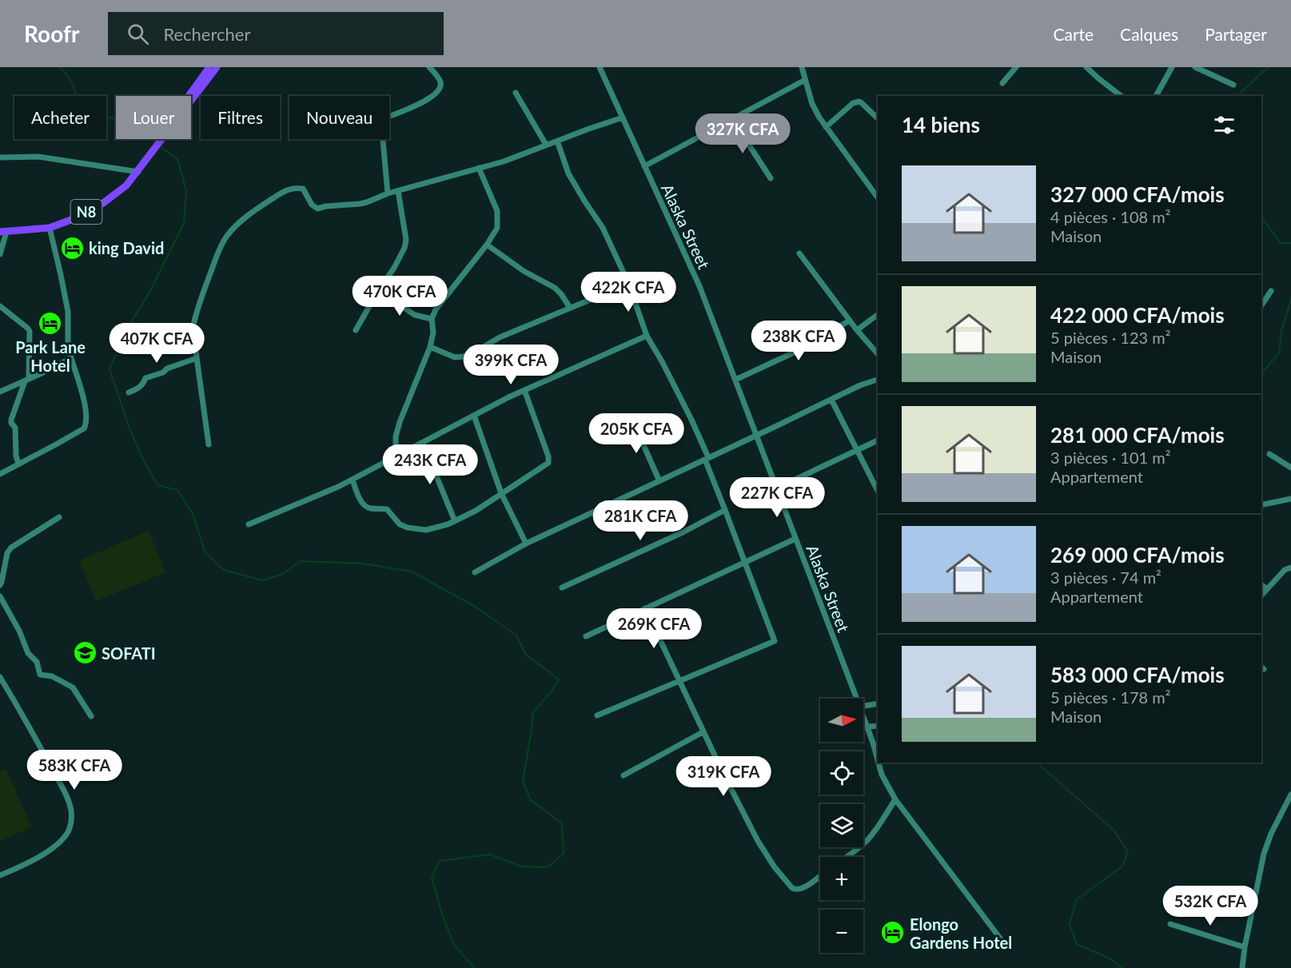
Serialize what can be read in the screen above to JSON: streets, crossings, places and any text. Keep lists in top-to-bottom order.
{
  "streets": {
    "highway": ["N8"],
    "street": ["Alaska Street"]
  },
  "places": {
    "hotel": ["king David", "Park Lane Hotel", "Elongo Gardens Hotel"],
    "school or university": ["SOFATI"]
  },
  "north": "right",
  "page": {
    "header": "Roofr",
    "search": "Rechercher",
    "nav": ["Carte", "Calques", "Partager"],
    "chip": [
      "Acheter",
      "Louer",
      "Filtres",
      "Nouveau"
    ],
    "heading": "14 biens",
    "price": [
      "327K CFA",
      "422K CFA",
      "470K CFA",
      "238K CFA",
      "407K CFA",
      "399K CFA",
      "205K CFA",
      "243K CFA",
      "227K CFA",
      "281K CFA",
      "269K CFA",
      "583K CFA",
      "319K CFA",
      "532K CFA"
    ],
    "list": [
      {
        "name": "327 000 CFA/mois",
        "note": "4 pièces · 108 m² · Maison"
      },
      {
        "name": "422 000 CFA/mois",
        "note": "5 pièces · 123 m² · Maison"
      },
      {
        "name": "281 000 CFA/mois",
        "note": "3 pièces · 101 m² · Appartement"
      },
      {
        "name": "269 000 CFA/mois",
        "note": "3 pièces · 74 m² · Appartement"
      },
      {
        "name": "583 000 CFA/mois",
        "note": "5 pièces · 178 m² · Maison"
      }
    ],
    "map_buttons": ["+", "−"]
  }
}
